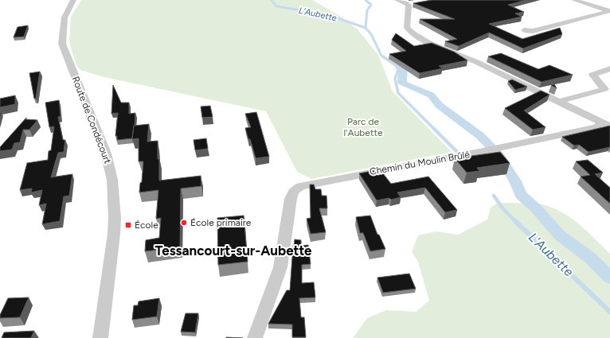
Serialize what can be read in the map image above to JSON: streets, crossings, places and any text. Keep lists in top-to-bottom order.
{
  "streets": {
    "street": ["Route de Condécourt", "Chemin du Moulin Brûlé"]
  },
  "districts": ["Tessancourt-sur-Aubette"],
  "water": ["L'Aubette"],
  "parks": ["Parc de l'Aubette"],
  "places": {
    "other": ["École primaire"],
    "transit": ["École"]
  }
}
